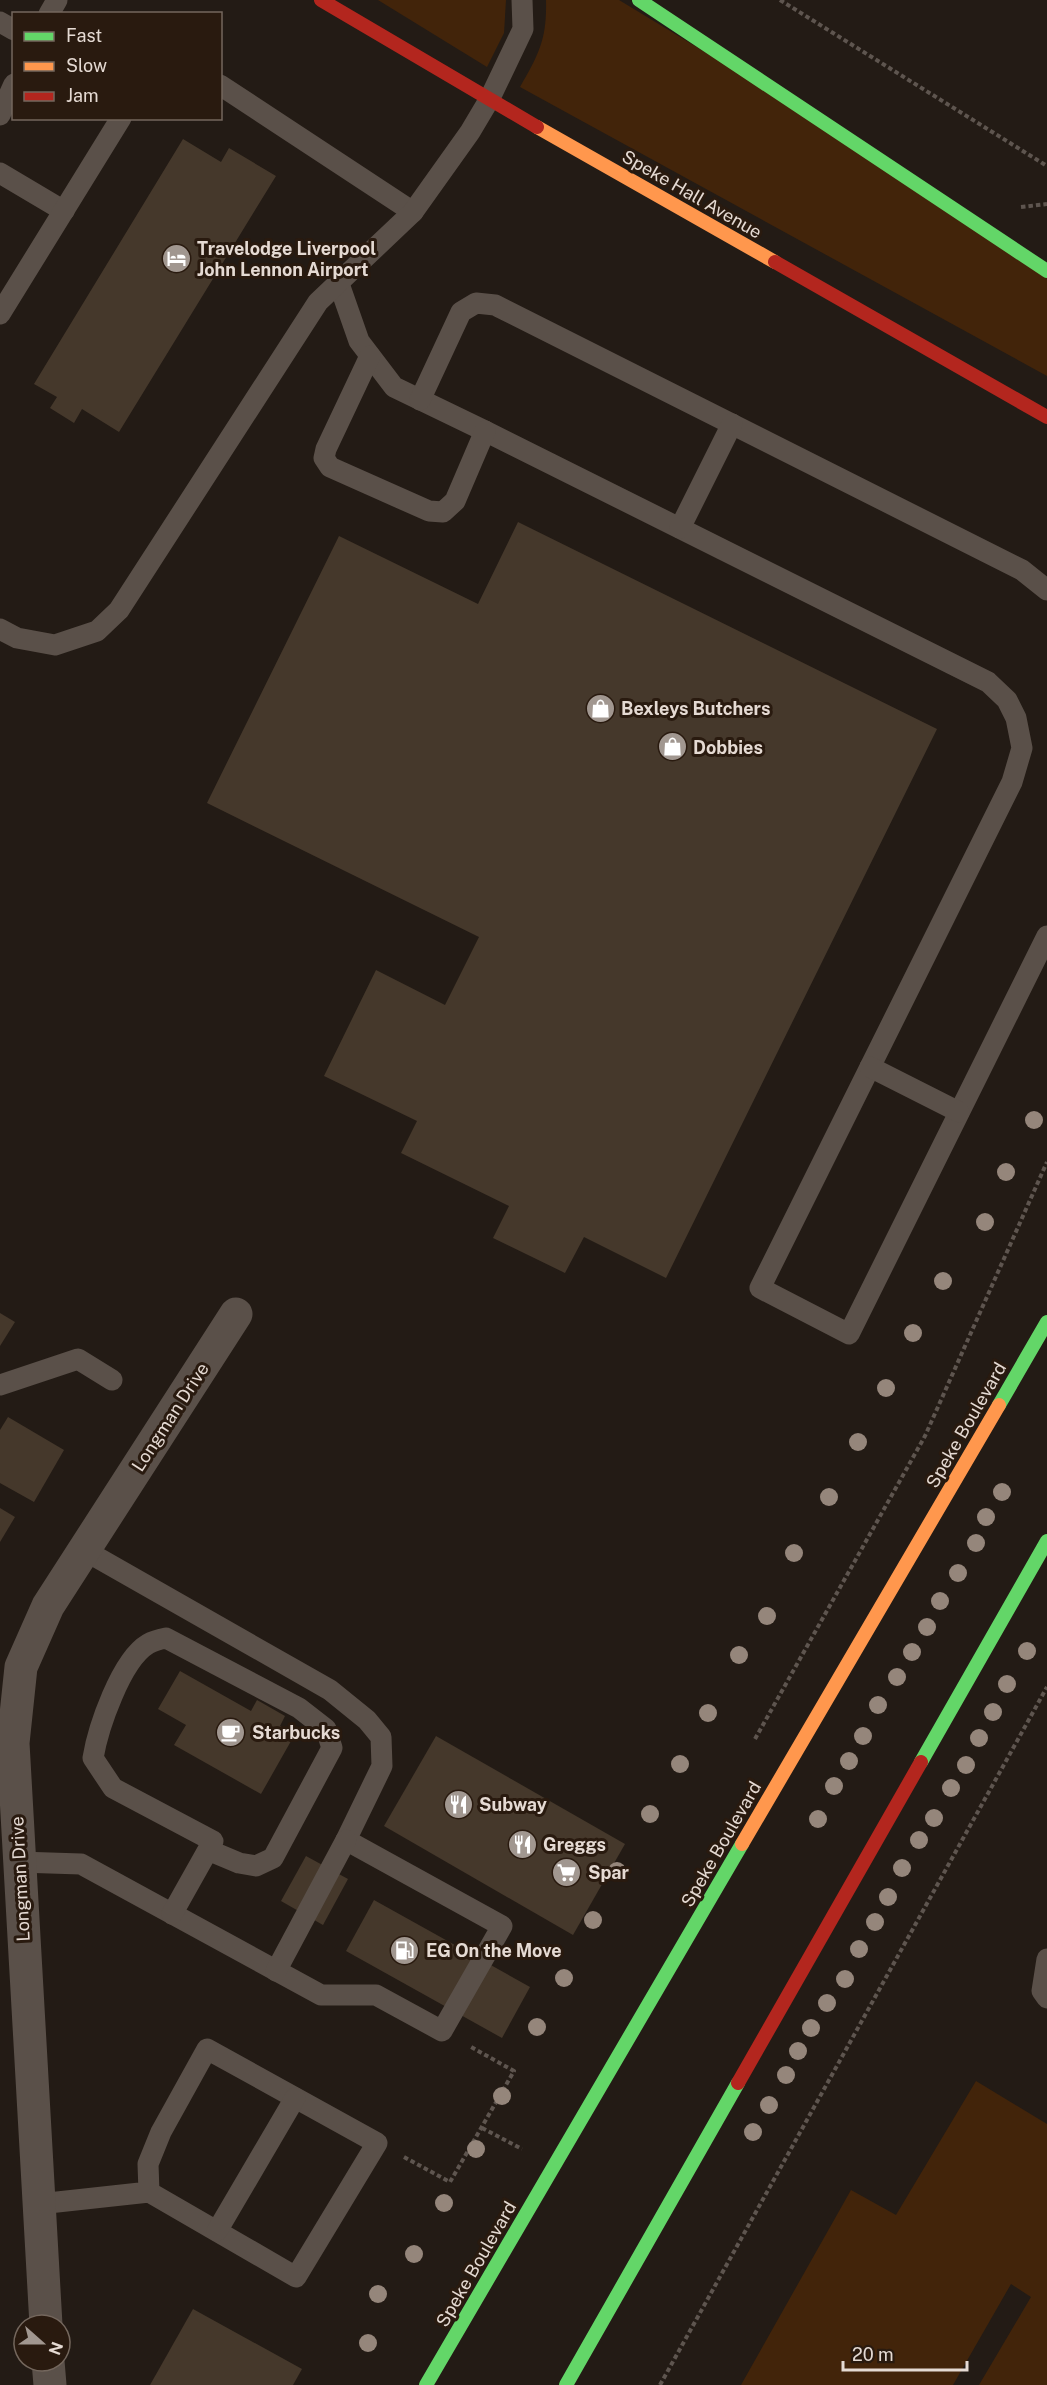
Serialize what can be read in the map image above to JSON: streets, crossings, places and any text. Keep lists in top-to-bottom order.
{
  "streets": {
    "main road": ["Speke Hall Avenue", "Speke Boulevard"],
    "street": ["Longman Drive"]
  },
  "places": {
    "hotel": ["Travelodge Liverpool John Lennon Airport"],
    "shop": ["Bexleys Butchers", "Dobbies"],
    "cafe": ["Starbucks"],
    "restaurant": ["Subway", "Greggs"],
    "supermarket": ["Spar"],
    "fuel station": ["EG On the Move"]
  },
  "legend": ["Fast", "Slow", "Jam"],
  "scale_bar": "20 m",
  "north": "right"
}
